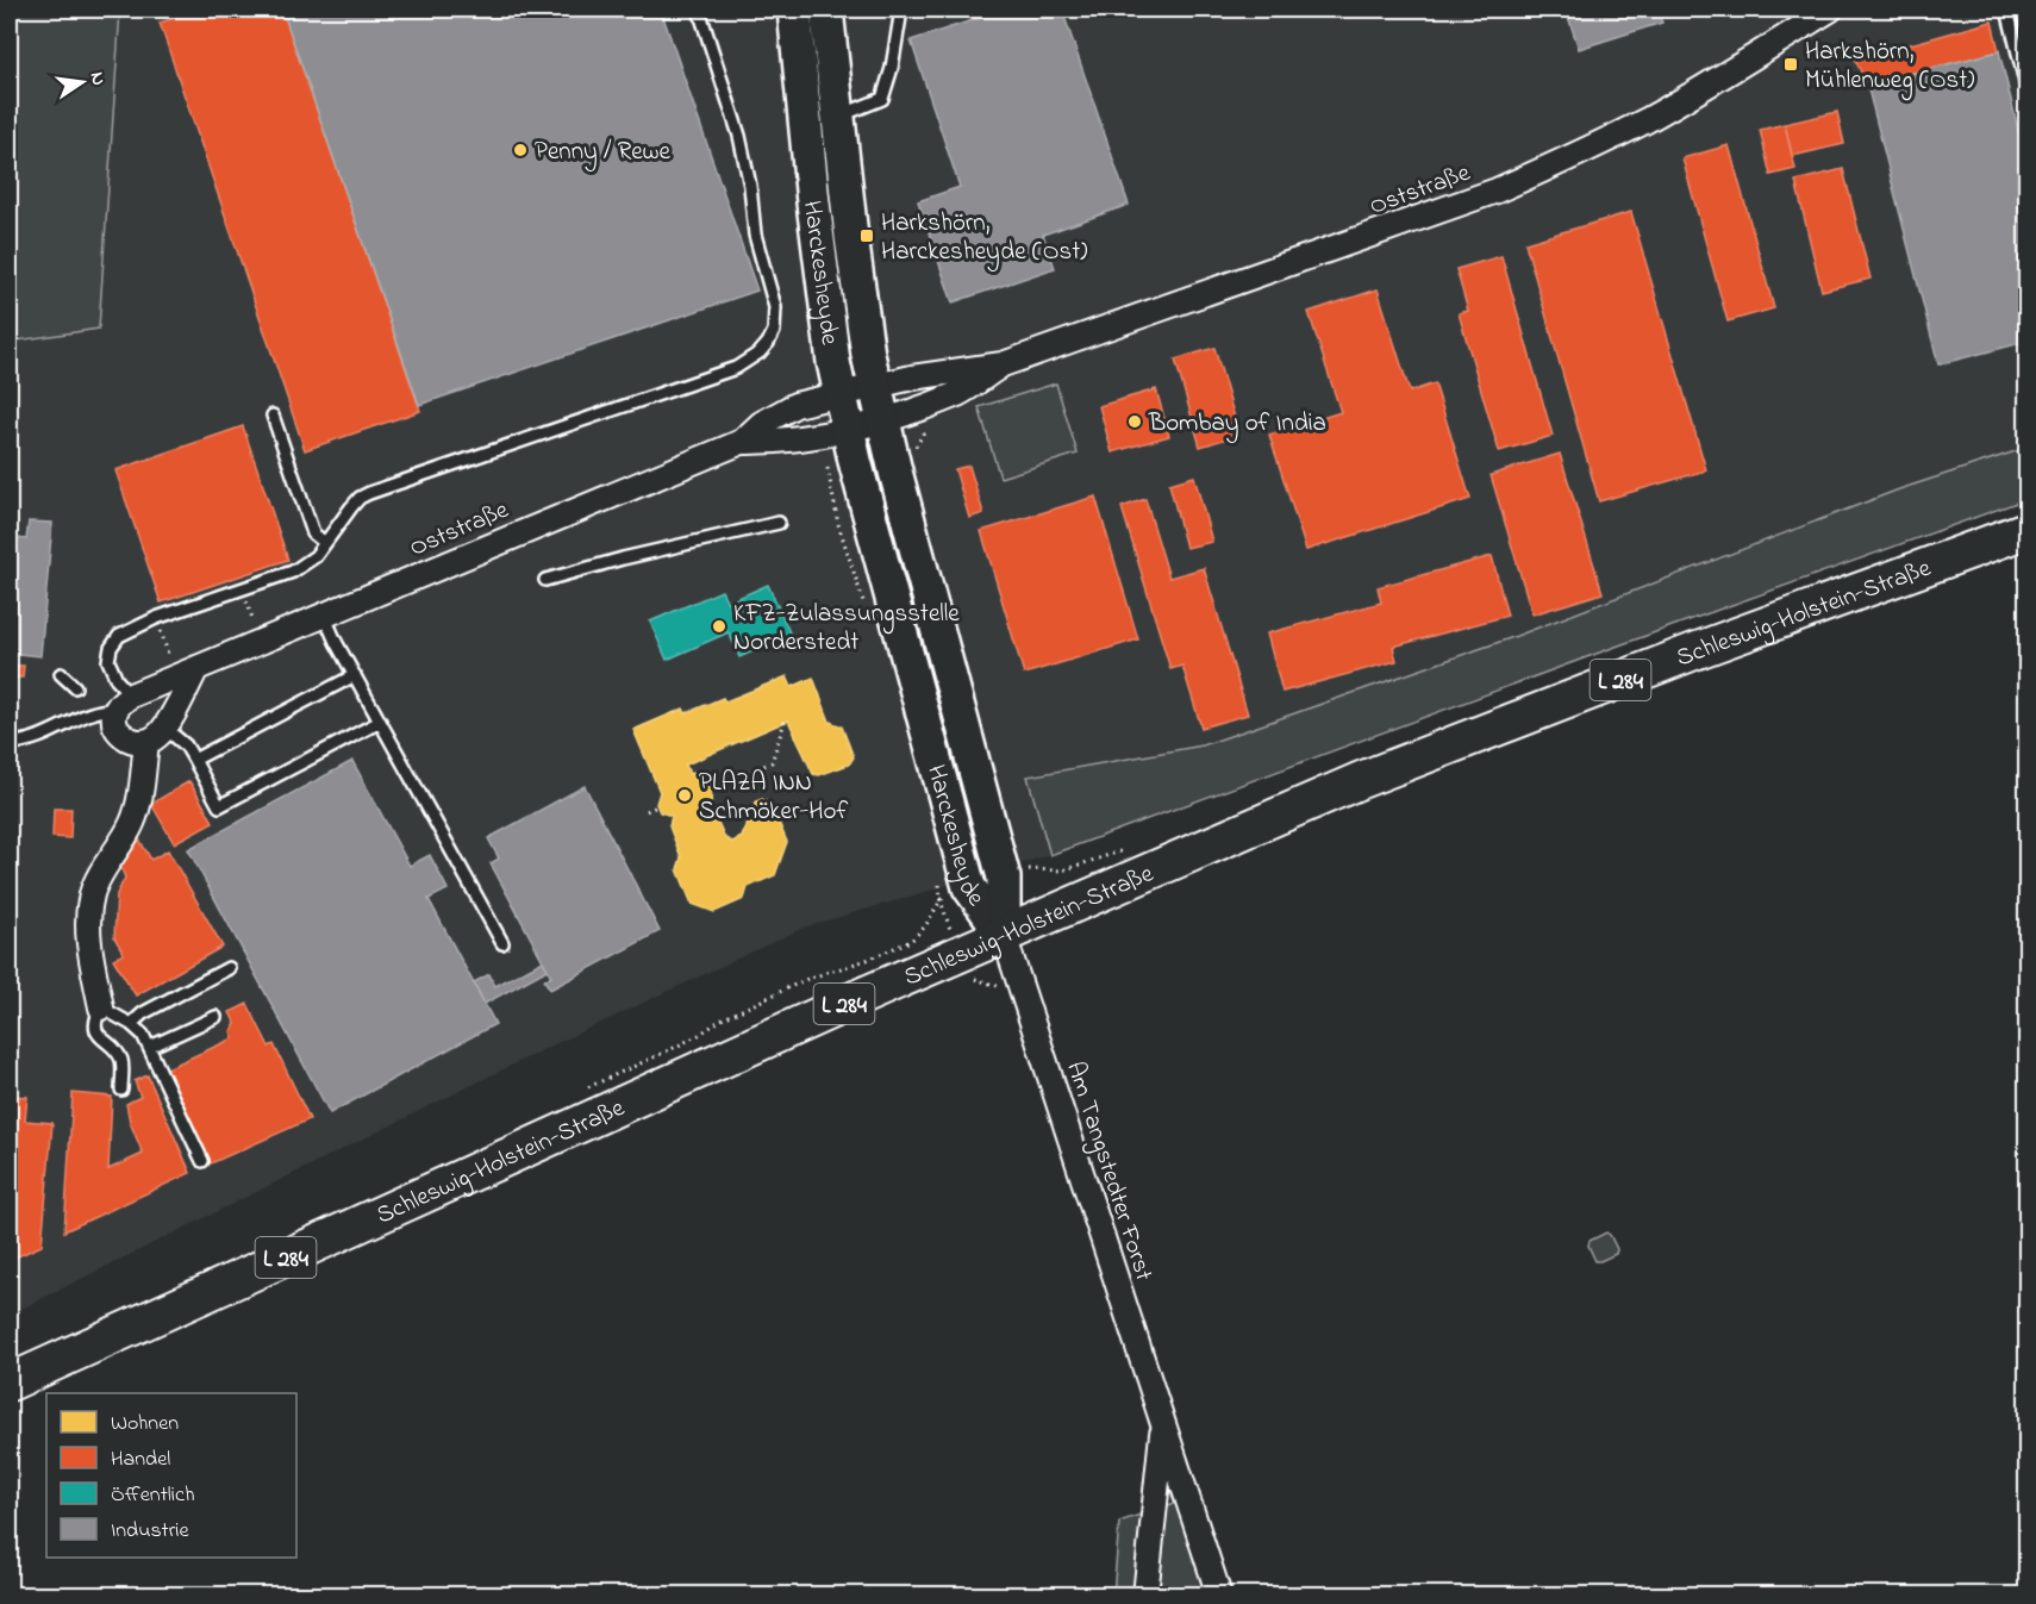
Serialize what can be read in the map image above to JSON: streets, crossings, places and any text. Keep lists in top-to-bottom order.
{
  "streets": {
    "main road": ["Harckesheyde", "Schleswig-Holstein-Straße", "L 284"],
    "street": ["Oststraße", "Am Tangstedter Forst"]
  },
  "crossings": [
    ["Oststraße", "Harckesheyde"],
    ["Harckesheyde", "Schleswig-Holstein-Straße"],
    ["Harckesheyde", "Am Tangstedter Forst"],
    ["Schleswig-Holstein-Straße", "Am Tangstedter Forst"]
  ],
  "places": {
    "transit": ["Harkshörn, Mühlenweg (Ost)", "Harkshörn, Harckesheyde (Ost)"],
    "other": [
      "Penny / Rewe",
      "Bombay of India",
      "KFZ-Zulassungsstelle Norderstedt",
      "PLAZA INN Schmöker-Hof"
    ]
  },
  "legend": [
    "Wohnen",
    "Handel",
    "Öffentlich",
    "Industrie"
  ],
  "north": "right"
}
